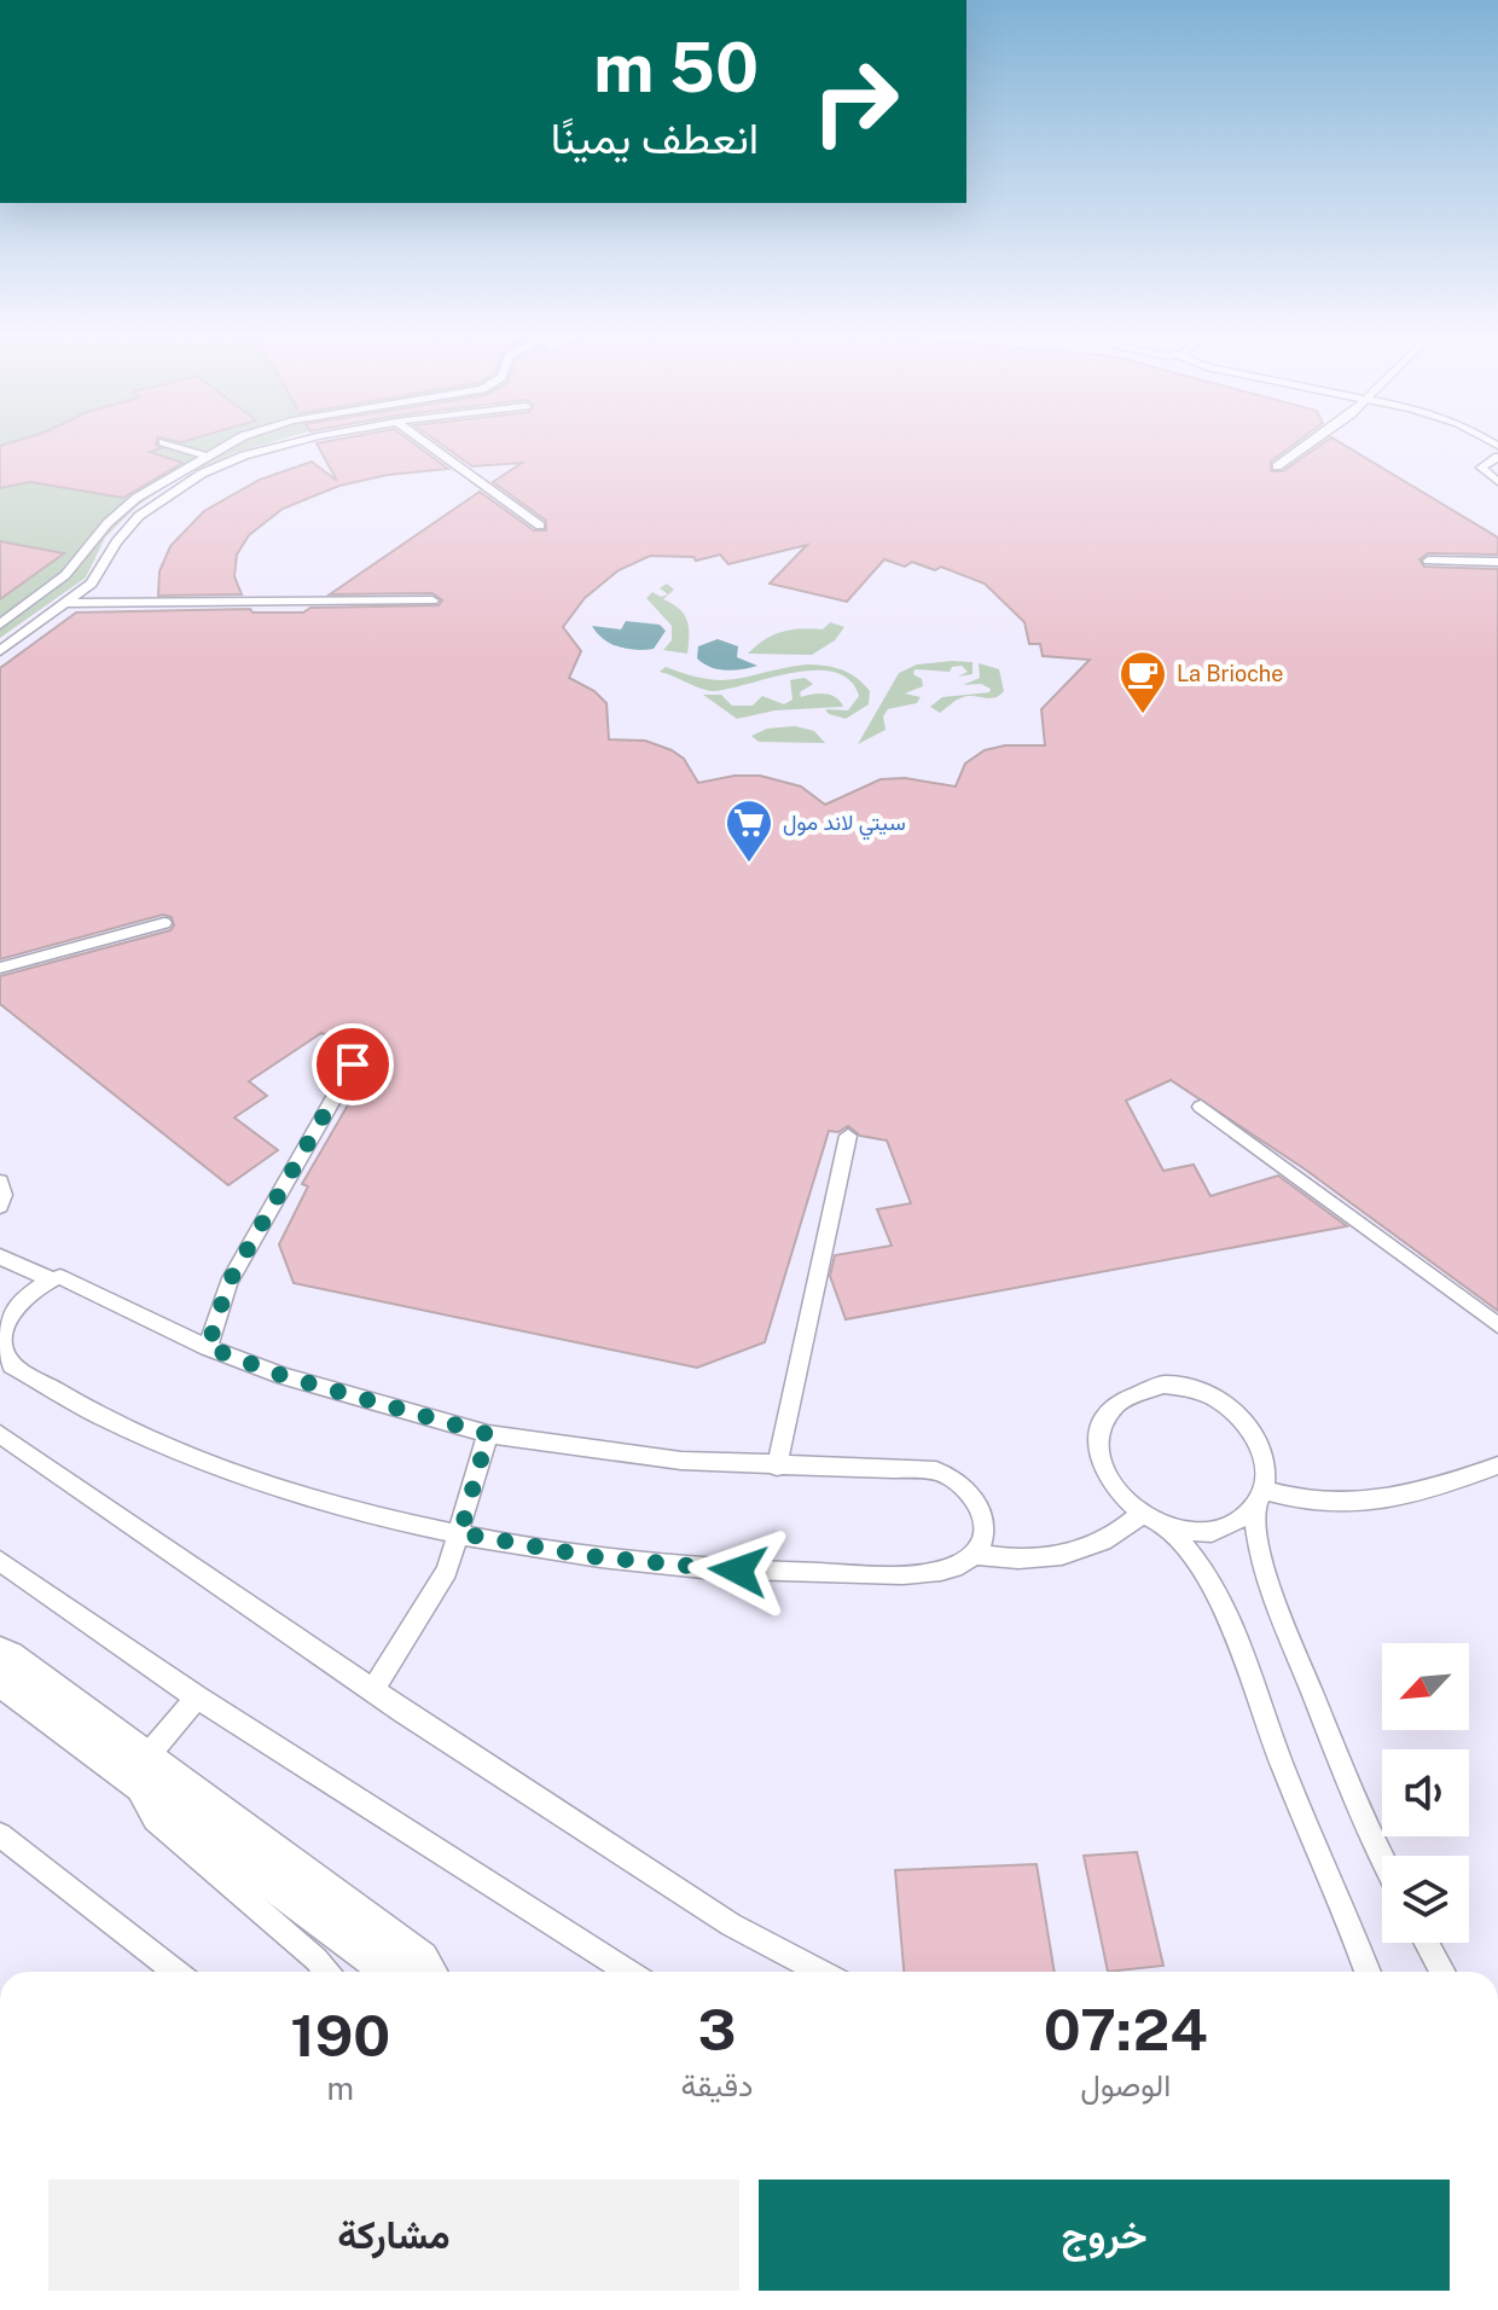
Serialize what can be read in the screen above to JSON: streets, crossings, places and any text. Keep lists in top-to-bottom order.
{
  "places": {
    "cafe": ["La Brioche"],
    "supermarket": ["سيتي لاند مول"]
  },
  "north": "bottom left",
  "page": {
    "turn": ["50 m", "انعطف يمينًا"],
    "eta": [
      "07:24",
      "الوصول",
      "3",
      "دقيقة",
      "190",
      "m"
    ],
    "buttons": ["خروج", "مشاركة"]
  }
}
